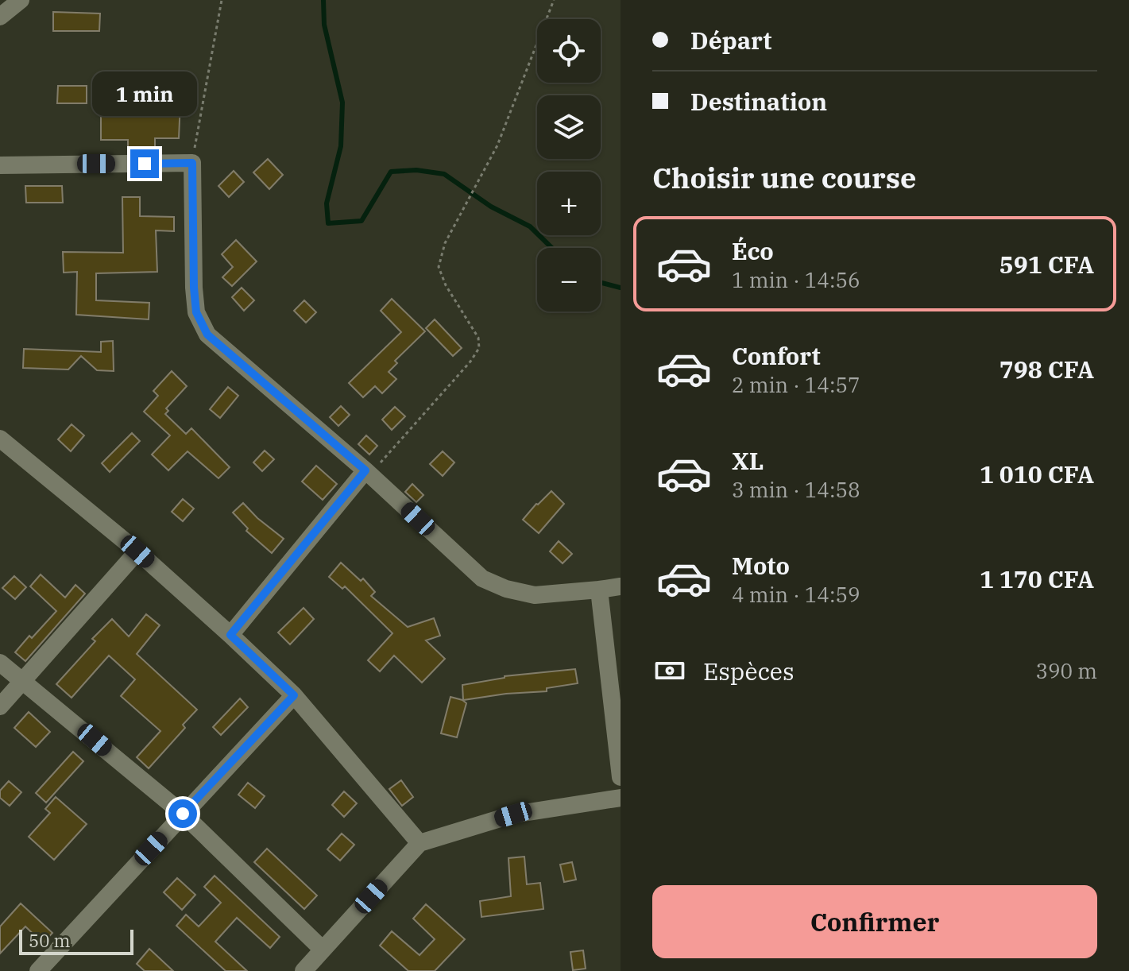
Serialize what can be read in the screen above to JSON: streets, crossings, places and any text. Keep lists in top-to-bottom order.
{
  "scale_bar": "50 m",
  "page": {
    "banner": ["Départ", "Destination"],
    "map_buttons": ["+", "−"],
    "bubble": "1 min",
    "heading": "Choisir une course",
    "list": [
      {
        "name": "Éco",
        "note": "1 min · 14:56",
        "value": "591 CFA"
      },
      {
        "name": "Confort",
        "note": "2 min · 14:57",
        "value": "798 CFA"
      },
      {
        "name": "XL",
        "note": "3 min · 14:58",
        "value": "1 010 CFA"
      },
      {
        "name": "Moto",
        "note": "4 min · 14:59",
        "value": "1 170 CFA"
      }
    ],
    "pay": ["Espèces", "390 m"],
    "buttons": "Confirmer",
    "scale": "50 m"
  }
}
